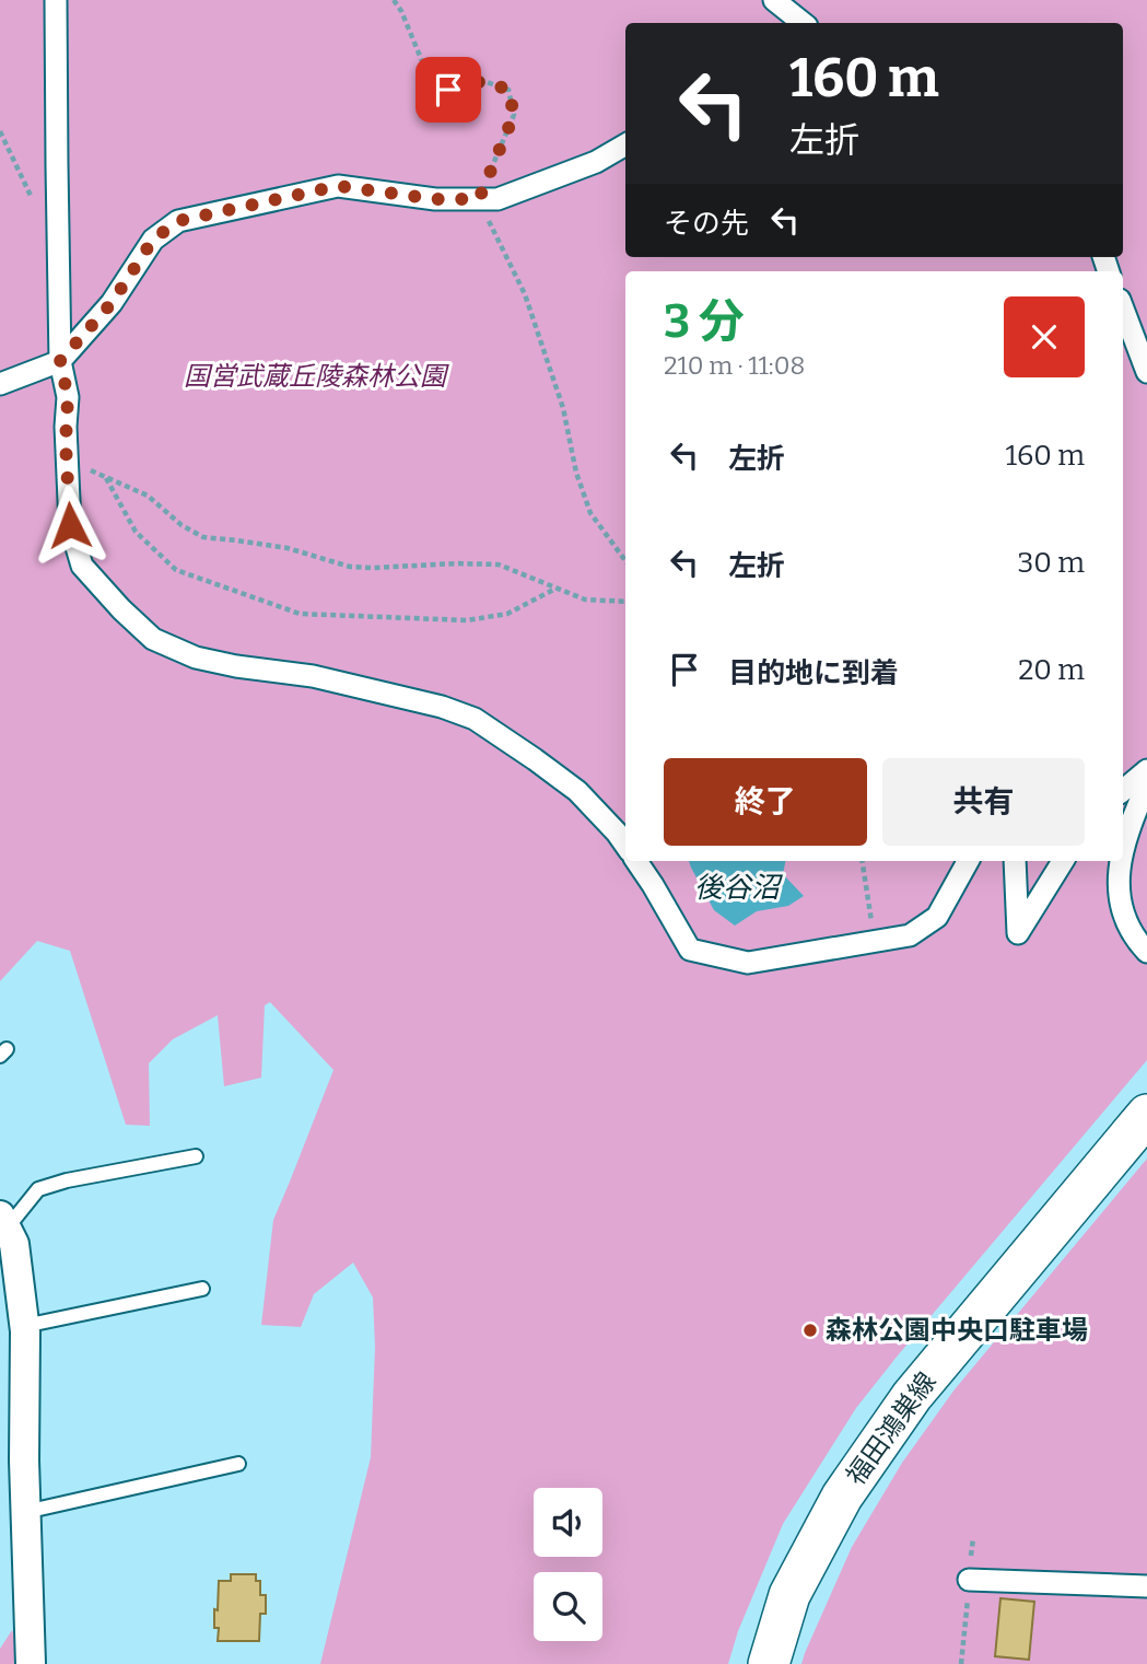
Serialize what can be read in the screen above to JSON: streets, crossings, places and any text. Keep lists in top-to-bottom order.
{
  "streets": {
    "main road": ["福田鴻巣線"]
  },
  "water": ["後谷沼"],
  "parks": ["国営武蔵丘陵森林公園"],
  "places": ["森林公園中央口駐車場"],
  "page": {
    "turn": ["160 m", "左折"],
    "then": "その先",
    "heading": ["3 分", "210 m · 11:08"],
    "list": [
      {
        "name": "左折",
        "value": "160 m"
      },
      {
        "name": "左折",
        "value": "30 m"
      },
      {
        "name": "目的地に到着",
        "value": "20 m"
      }
    ],
    "buttons": ["終了", "共有"]
  }
}
